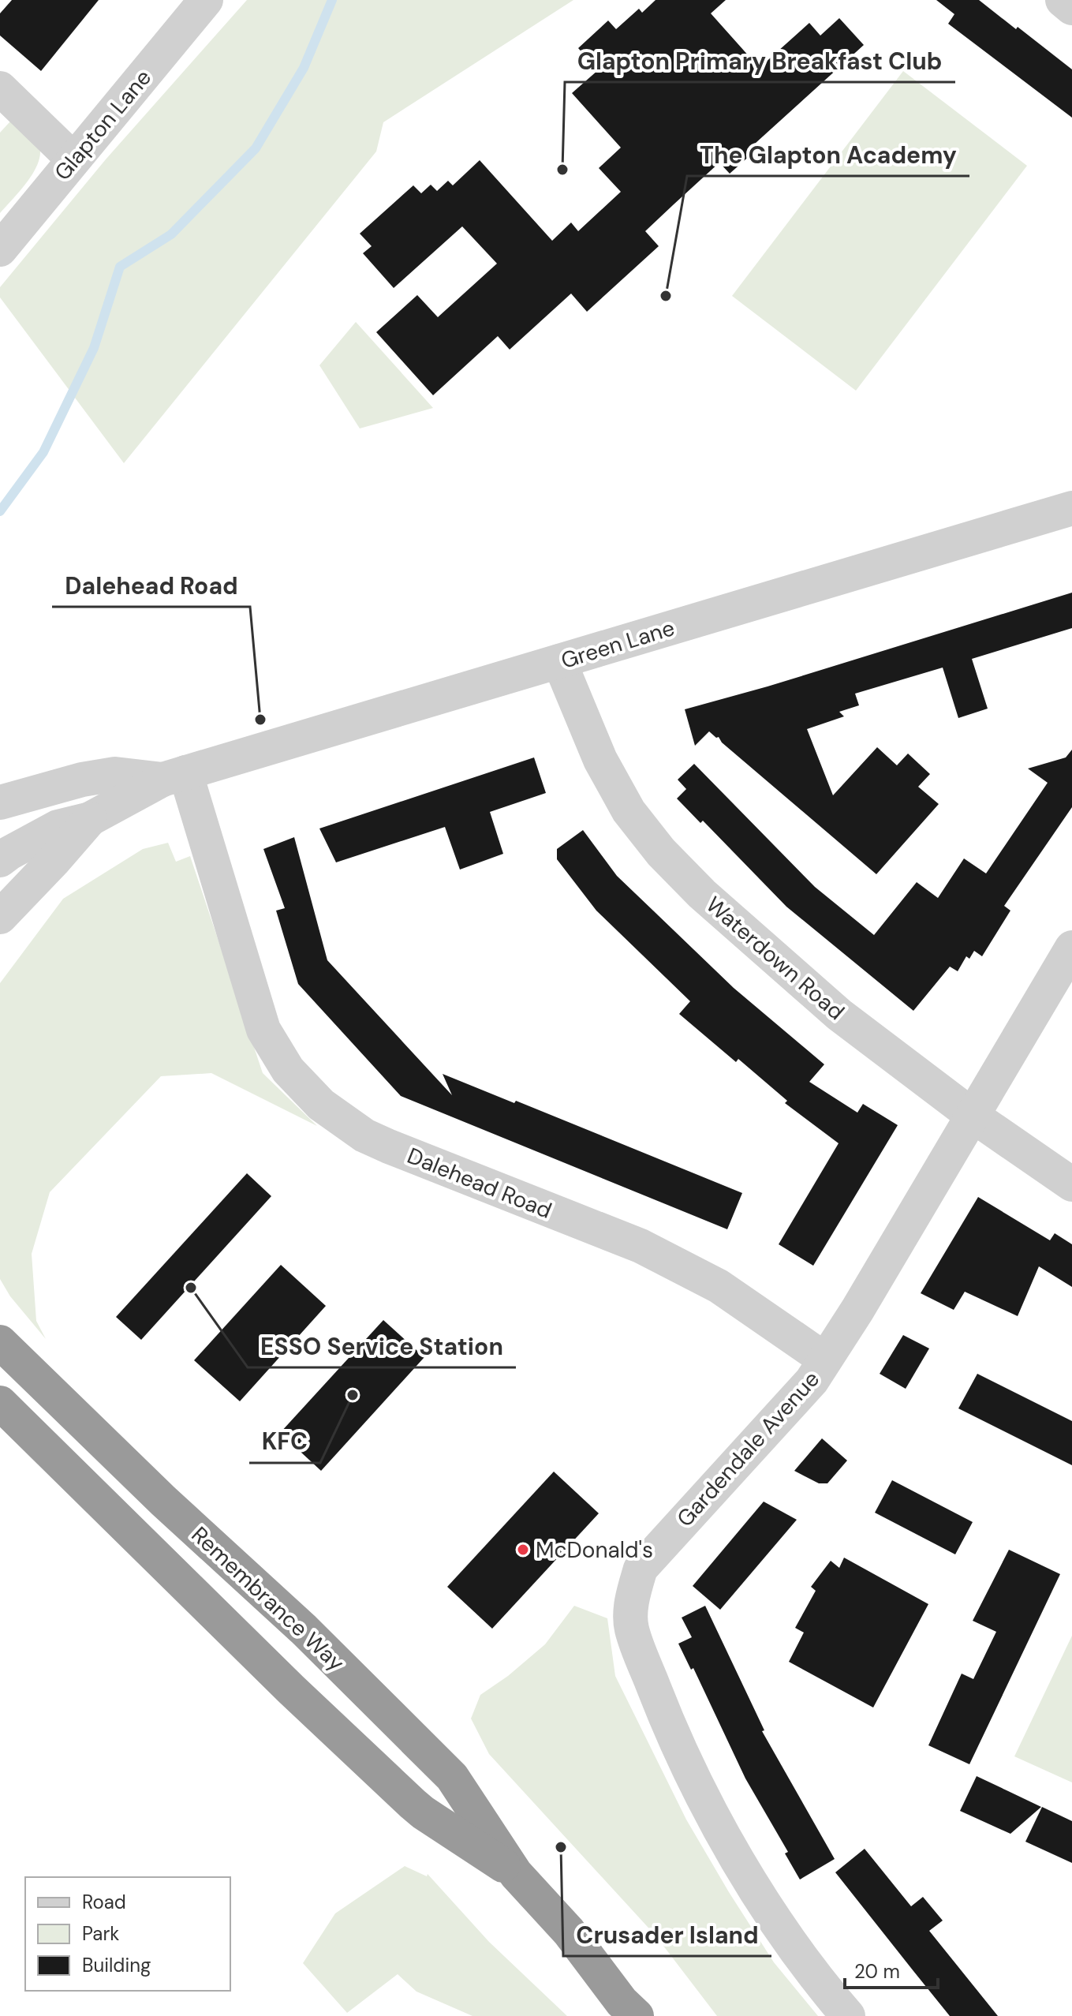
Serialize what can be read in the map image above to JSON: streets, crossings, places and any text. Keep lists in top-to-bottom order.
{
  "streets": {
    "highway": ["Remembrance Way"],
    "street": [
      "Glapton Lane",
      "Green Lane",
      "Waterdown Road",
      "Dalehead Road",
      "Gardendale Avenue"
    ]
  },
  "crossings": [
    ["Green Lane", "Waterdown Road"],
    ["Green Lane", "Dalehead Road"],
    ["Waterdown Road", "Gardendale Avenue"],
    ["Dalehead Road", "Gardendale Avenue"]
  ],
  "places": [
    "Glapton Primary Breakfast Club",
    "The Glapton Academy",
    "Dalehead Road",
    "ESSO Service Station",
    "KFC",
    "McDonald's",
    "Crusader Island"
  ],
  "legend": ["Road", "Park", "Building"],
  "scale_bar": "20 m"
}
